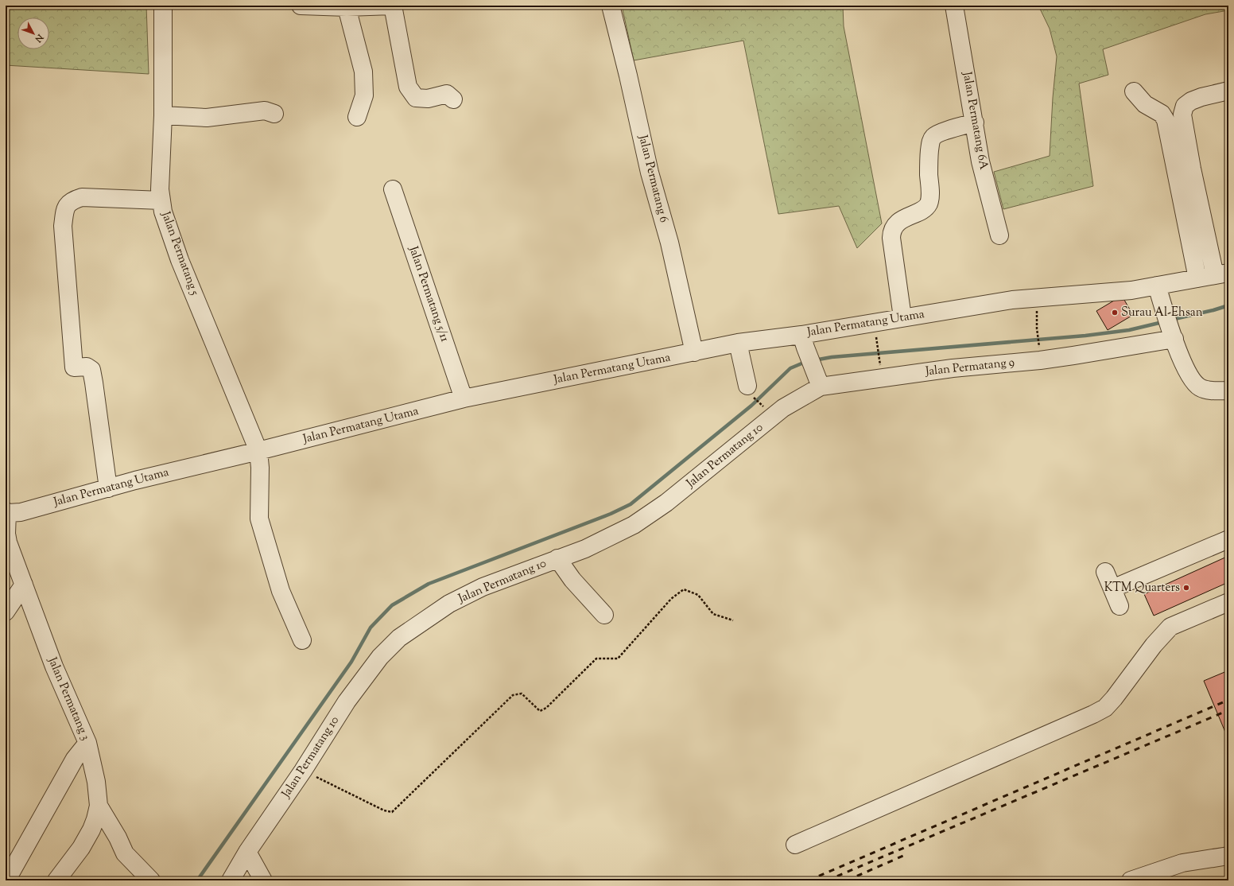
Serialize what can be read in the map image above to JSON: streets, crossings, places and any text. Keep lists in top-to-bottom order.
{
  "streets": {
    "street": [
      "Jalan Permatang 6A",
      "Jalan Permatang 6",
      "Jalan Permatang 5",
      "Jalan Permatang 5/11",
      "Jalan Permatang Utama",
      "Jalan Permatang 9",
      "Jalan Permatang 10",
      "Jalan Permatang 3"
    ]
  },
  "crossings": [
    ["Jalan Permatang 6", "Jalan Permatang Utama"],
    ["Jalan Permatang 5", "Jalan Permatang Utama"],
    ["Jalan Permatang 5/11", "Jalan Permatang Utama"],
    ["Jalan Permatang Utama", "Jalan Permatang 3"],
    ["Jalan Permatang 9", "Jalan Permatang 10"]
  ],
  "places": ["Surau Al-Ehsan", "KTM Quarters"],
  "north": "bottom right"
}
